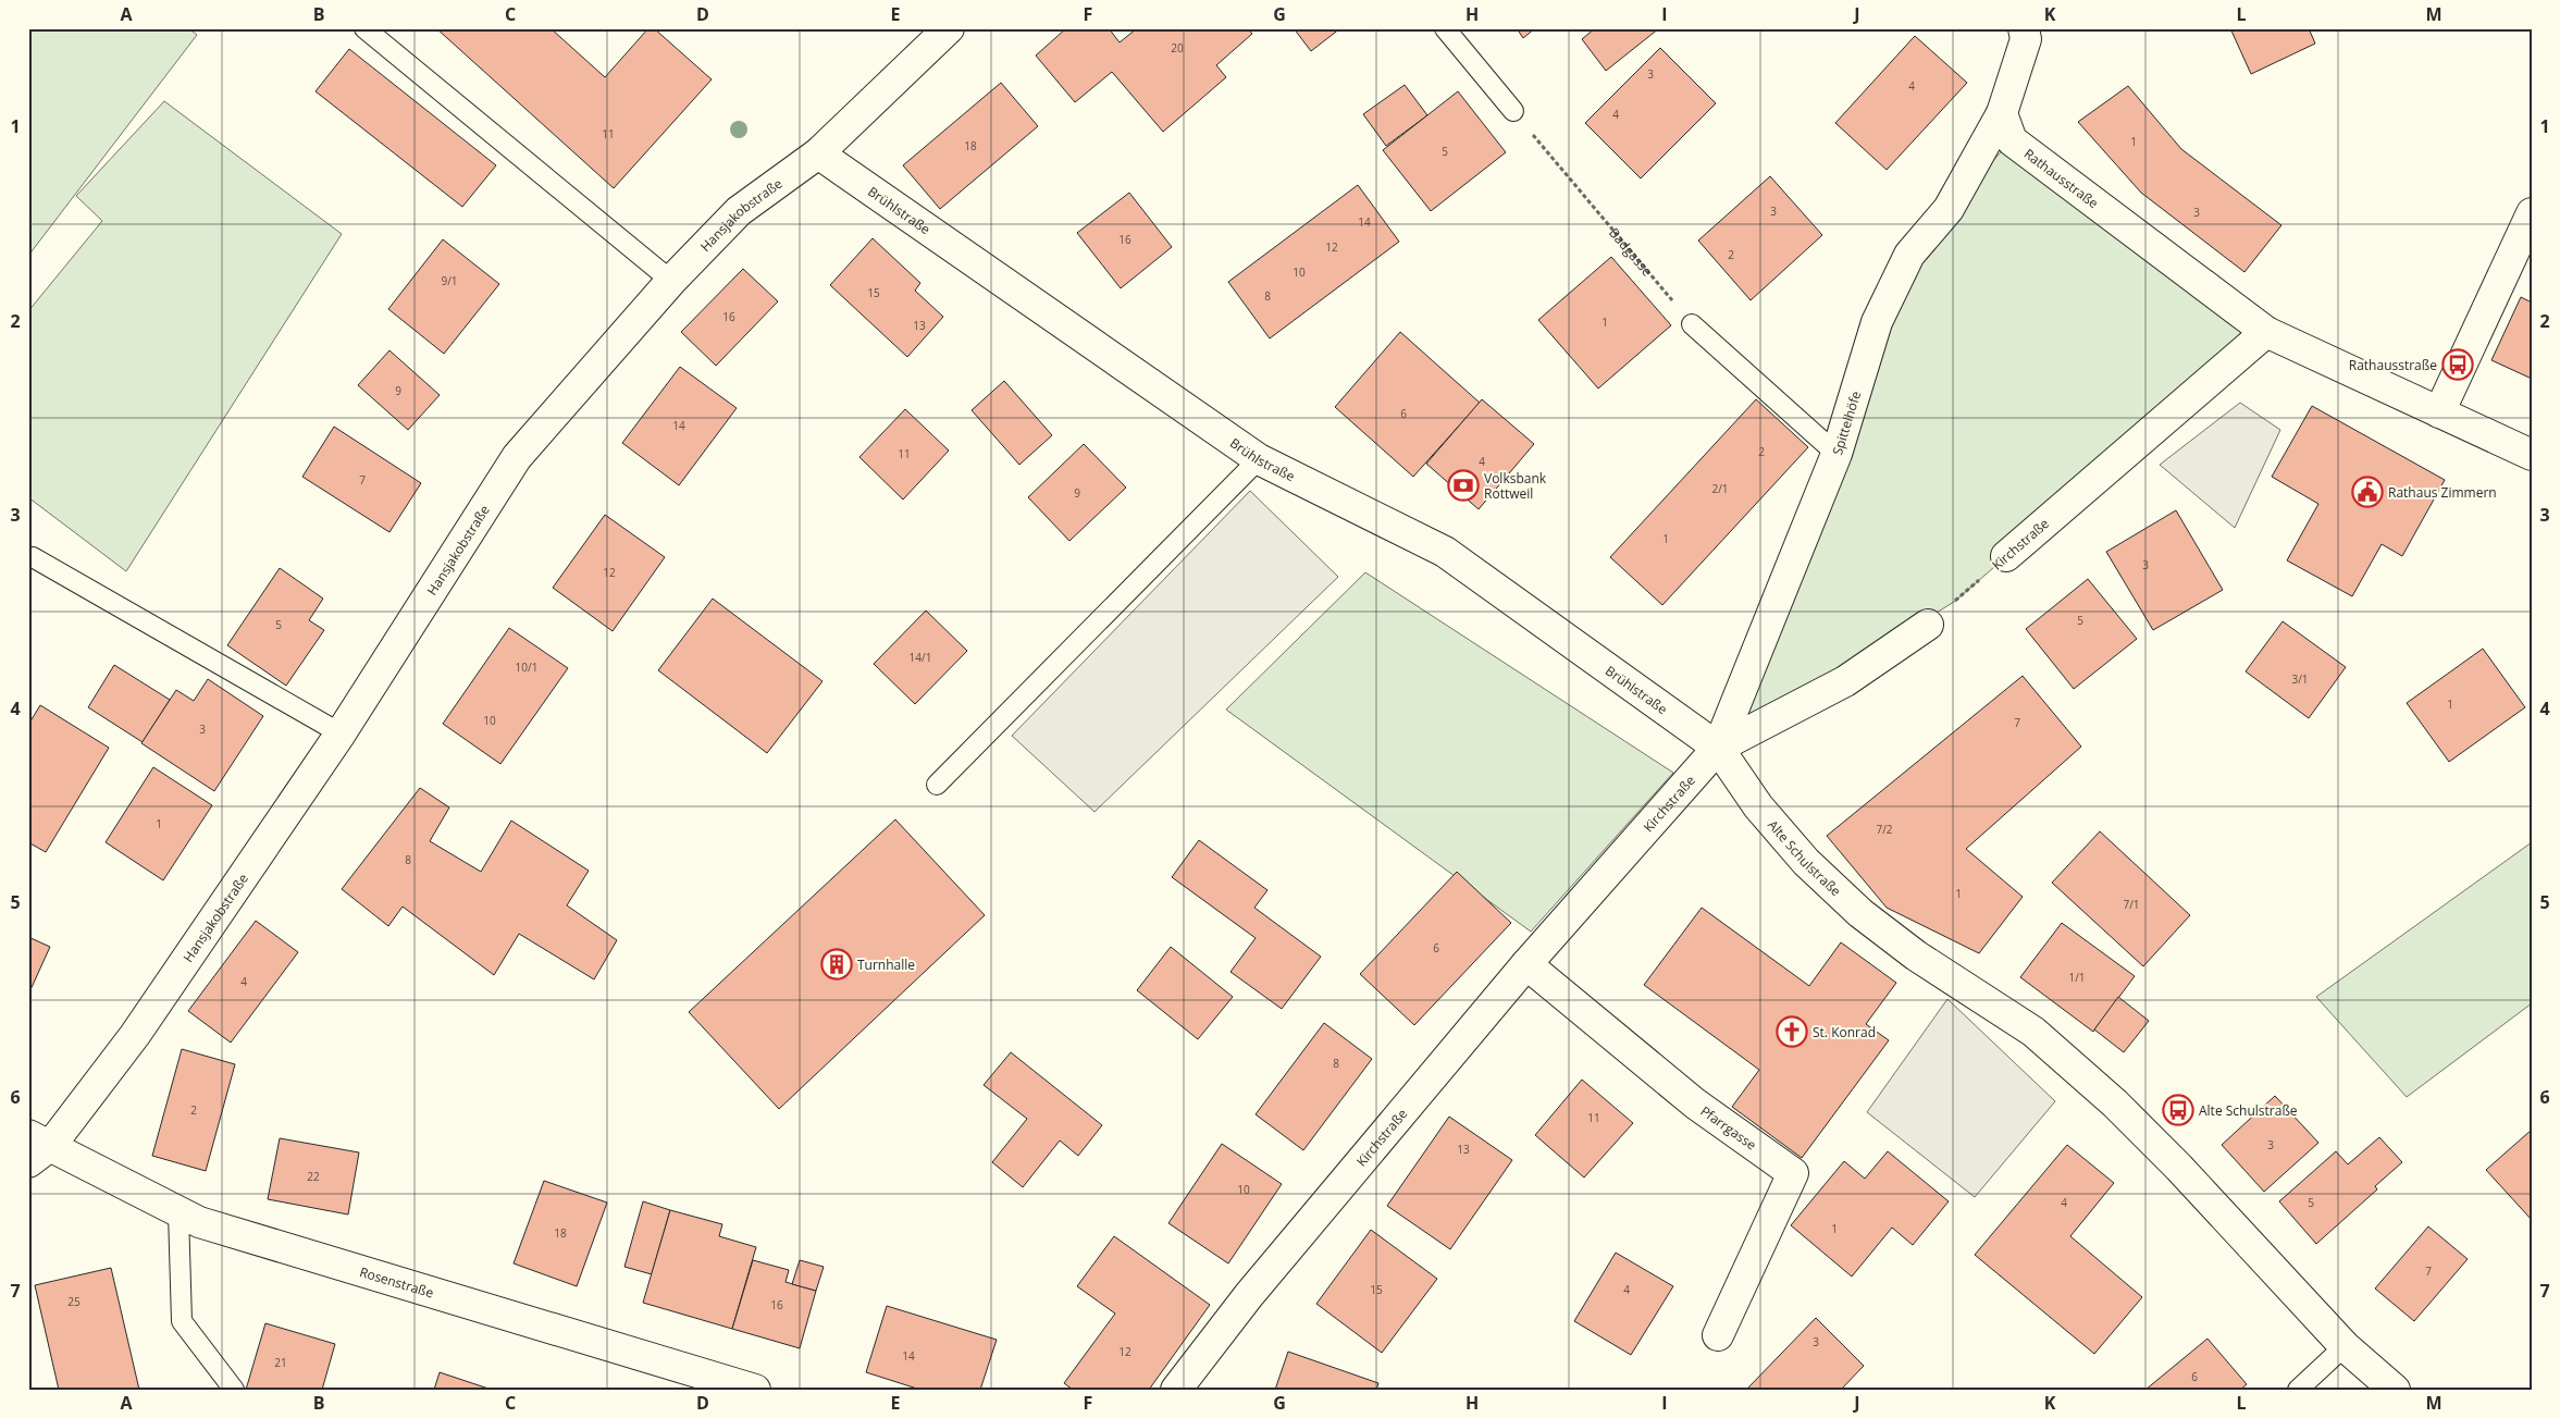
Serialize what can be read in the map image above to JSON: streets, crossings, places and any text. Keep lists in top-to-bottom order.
{
  "streets": {
    "street": [
      "Rathausstraße",
      "Brühlstraße",
      "Hansjakobstraße",
      "Spittelhöfe",
      "Kirchstraße",
      "Alte Schulstraße",
      "Pfarrgasse",
      "Rosenstraße"
    ],
    "path": ["Badgasse"]
  },
  "crossings": [
    ["Rathausstraße", "Spittelhöfe"],
    ["Rathausstraße", "Kirchstraße"],
    ["Brühlstraße", "Hansjakobstraße"],
    ["Brühlstraße", "Spittelhöfe"],
    ["Brühlstraße", "Kirchstraße"],
    ["Brühlstraße", "Alte Schulstraße"],
    ["Hansjakobstraße", "Rosenstraße"],
    ["Spittelhöfe", "Kirchstraße"],
    ["Spittelhöfe", "Alte Schulstraße"],
    ["Kirchstraße", "Alte Schulstraße"],
    ["Kirchstraße", "Pfarrgasse"]
  ],
  "places": {
    "bus stop": ["Rathausstraße", "Alte Schulstraße"],
    "bank": ["Volksbank Rottweil"],
    "public building": ["Rathaus Zimmern"],
    "building": ["Turnhalle"],
    "church": ["St. Konrad"]
  },
  "house_numbers": [
    "20",
    "3",
    "4",
    "4",
    "11",
    "1",
    "18",
    "5",
    "3",
    "3",
    "14",
    "16",
    "12",
    "2",
    "10",
    "9/1",
    "15",
    "8",
    "16",
    "1",
    "13",
    "9",
    "6",
    "14",
    "2",
    "11",
    "4",
    "7",
    "2/1",
    "9",
    "1",
    "3",
    "12",
    "5",
    "5",
    "14/1",
    "10/1",
    "3/1",
    "1",
    "10",
    "7",
    "3",
    "1",
    "7/2",
    "8",
    "1",
    "7/1",
    "6",
    "1/1",
    "4",
    "8",
    "2",
    "11",
    "3",
    "13",
    "22",
    "10",
    "4",
    "5",
    "1",
    "18",
    "7",
    "15",
    "4",
    "25",
    "16",
    "3",
    "12",
    "14",
    "21",
    "6"
  ],
  "grid": {
    "columns": [
      "A",
      "B",
      "C",
      "D",
      "E",
      "F",
      "G",
      "H",
      "I",
      "J",
      "K",
      "L",
      "M"
    ],
    "rows": [
      "1",
      "2",
      "3",
      "4",
      "5",
      "6",
      "7"
    ]
  }
}
